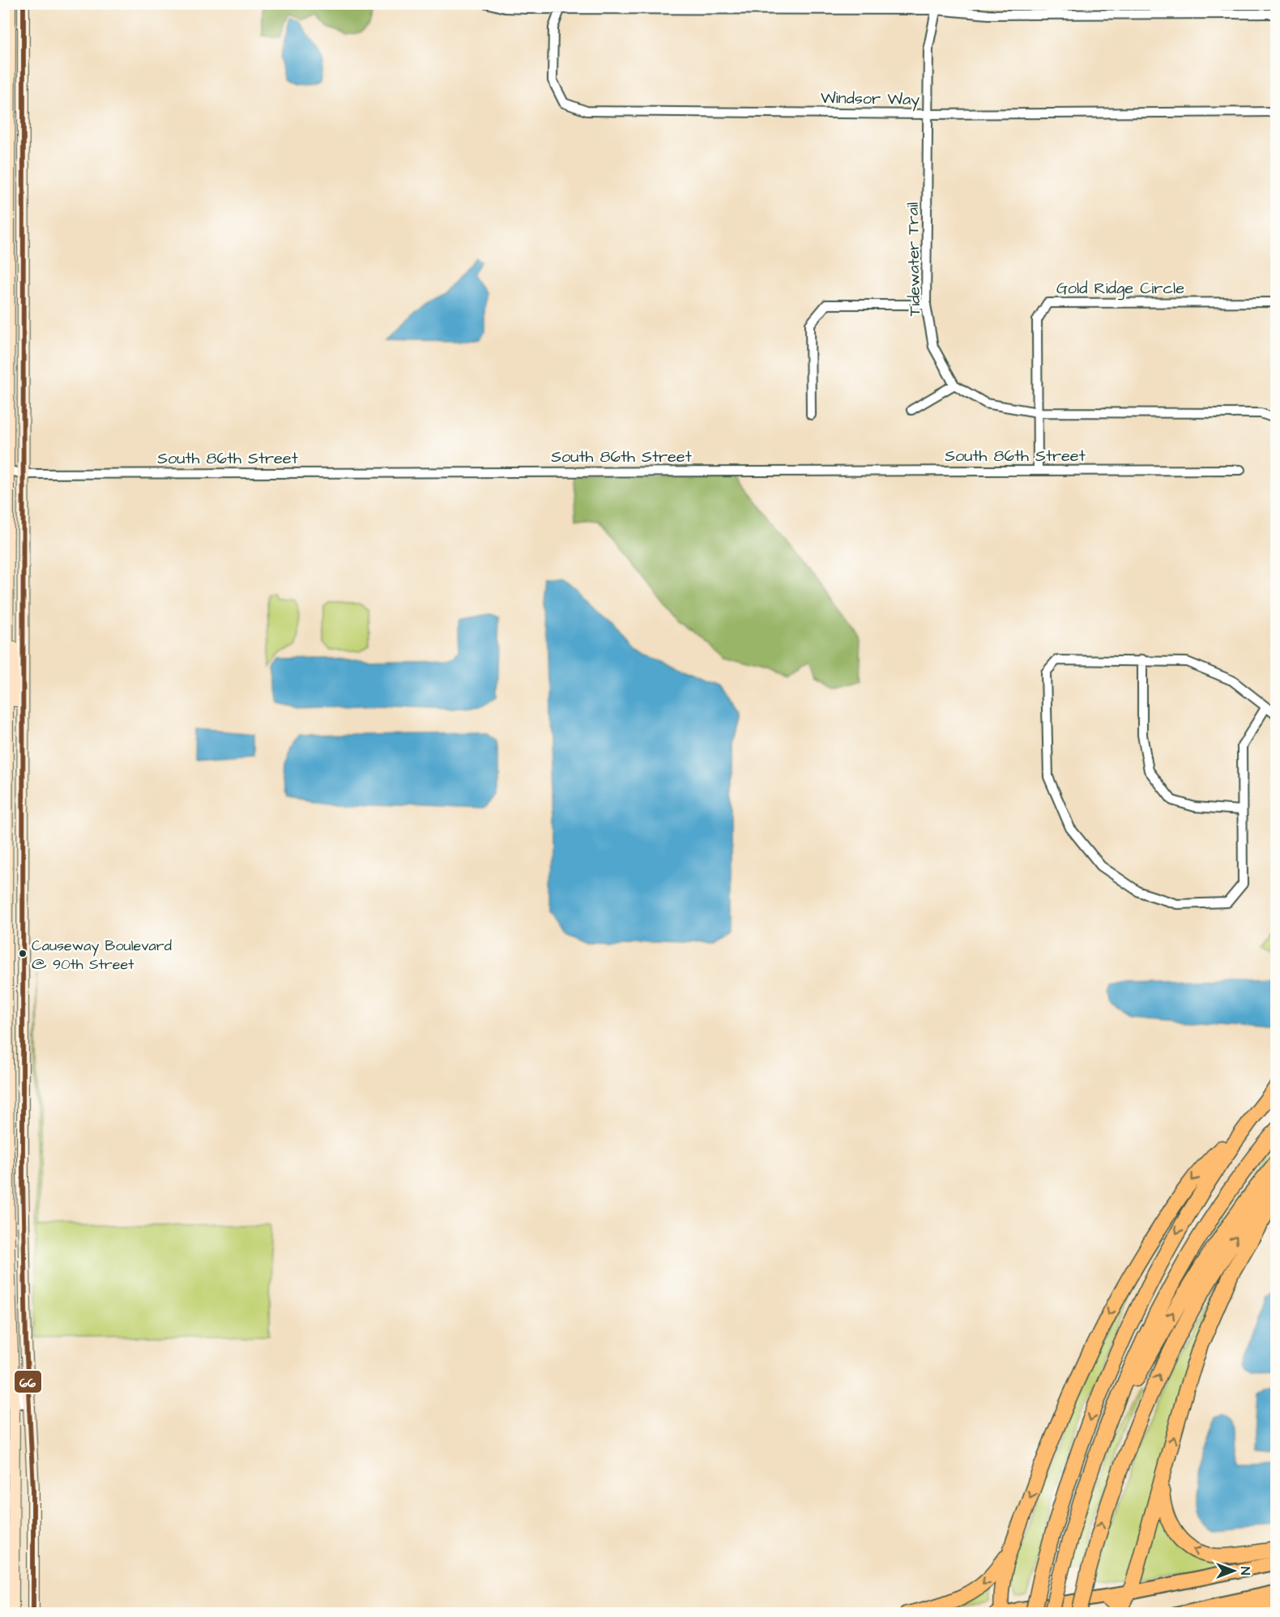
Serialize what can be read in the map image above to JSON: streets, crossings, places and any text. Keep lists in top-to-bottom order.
{
  "streets": {
    "street": [
      "Windsor Way",
      "Tidewater Trail",
      "Gold Ridge Circle",
      "South 86th Street"
    ]
  },
  "crossings": [
    ["Windsor Way", "Tidewater Trail"],
    ["Gold Ridge Circle", "South 86th Street"]
  ],
  "places": ["Causeway Boulevard @ 90th Street"],
  "lines": ["transit line 66"],
  "north": "right"
}
